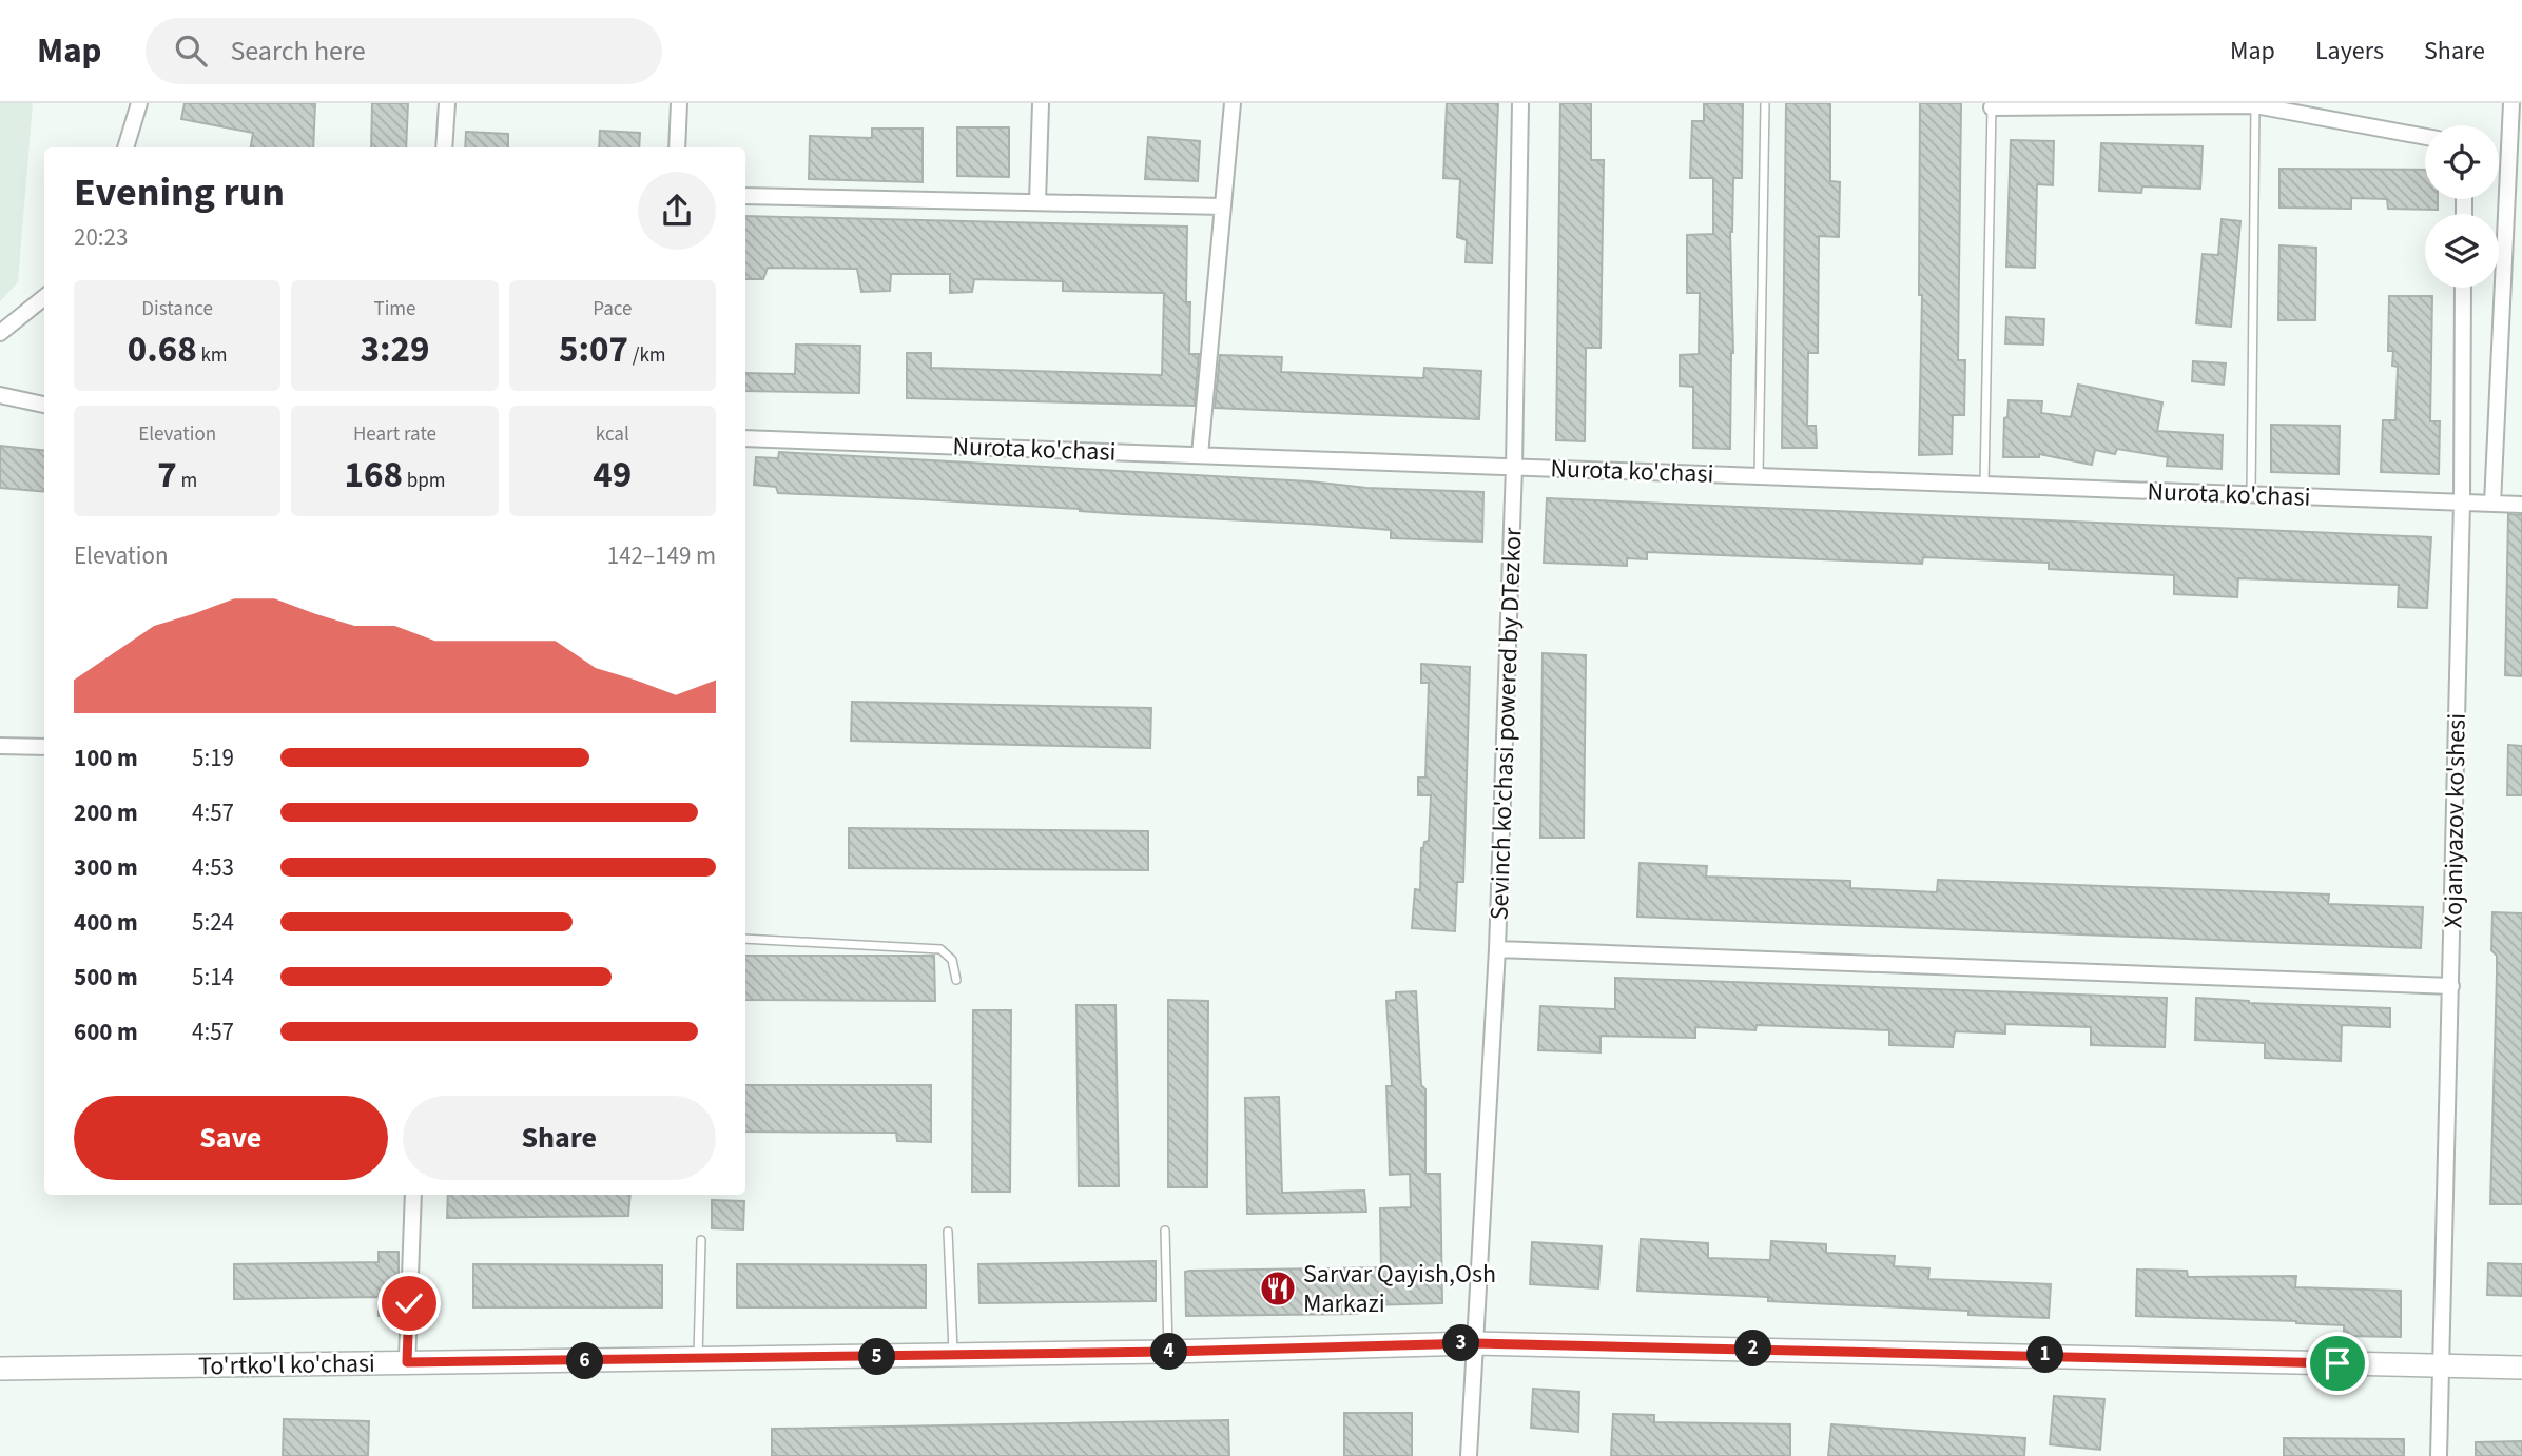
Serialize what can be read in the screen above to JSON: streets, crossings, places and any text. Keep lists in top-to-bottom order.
{
  "streets": {
    "street": [
      "Nurota ko'chasi",
      "Sevinch ko'chasi powered by DTezkor",
      "Xojaniyazov ko'shesi",
      "To'rtko'l ko'chasi"
    ]
  },
  "crossings": [
    ["Nurota ko'chasi", "Sevinch ko'chasi powered by DTezkor"],
    ["Nurota ko'chasi", "Xojaniyazov ko'shesi"],
    ["Sevinch ko'chasi powered by DTezkor", "To'rtko'l ko'chasi"],
    ["Xojaniyazov ko'shesi", "To'rtko'l ko'chasi"]
  ],
  "places": {
    "restaurant": ["Sarvar Qayish,Osh Markazi"]
  },
  "page": {
    "header": "Map",
    "search": "Search here",
    "nav": ["Map", "Layers", "Share"],
    "heading": ["Evening run", "20:23"],
    "stats": [
      ["Distance", "0.68 km"],
      ["Time", "3:29"],
      ["Pace", "5:07 /km"],
      ["Elevation", "7 m"],
      ["Heart rate", "168 bpm"],
      ["kcal", "49"]
    ],
    "chart": ["Elevation", "142–149 m"],
    "list": [
      {
        "name": "100 m",
        "note": "5:19"
      },
      {
        "name": "200 m",
        "note": "4:57"
      },
      {
        "name": "300 m",
        "note": "4:53"
      },
      {
        "name": "400 m",
        "note": "5:24"
      },
      {
        "name": "500 m",
        "note": "5:14"
      },
      {
        "name": "600 m",
        "note": "4:57"
      }
    ],
    "buttons": ["Save", "Share"],
    "pins": [
      "3",
      "2",
      "4",
      "1",
      "5",
      "6"
    ]
  }
}
